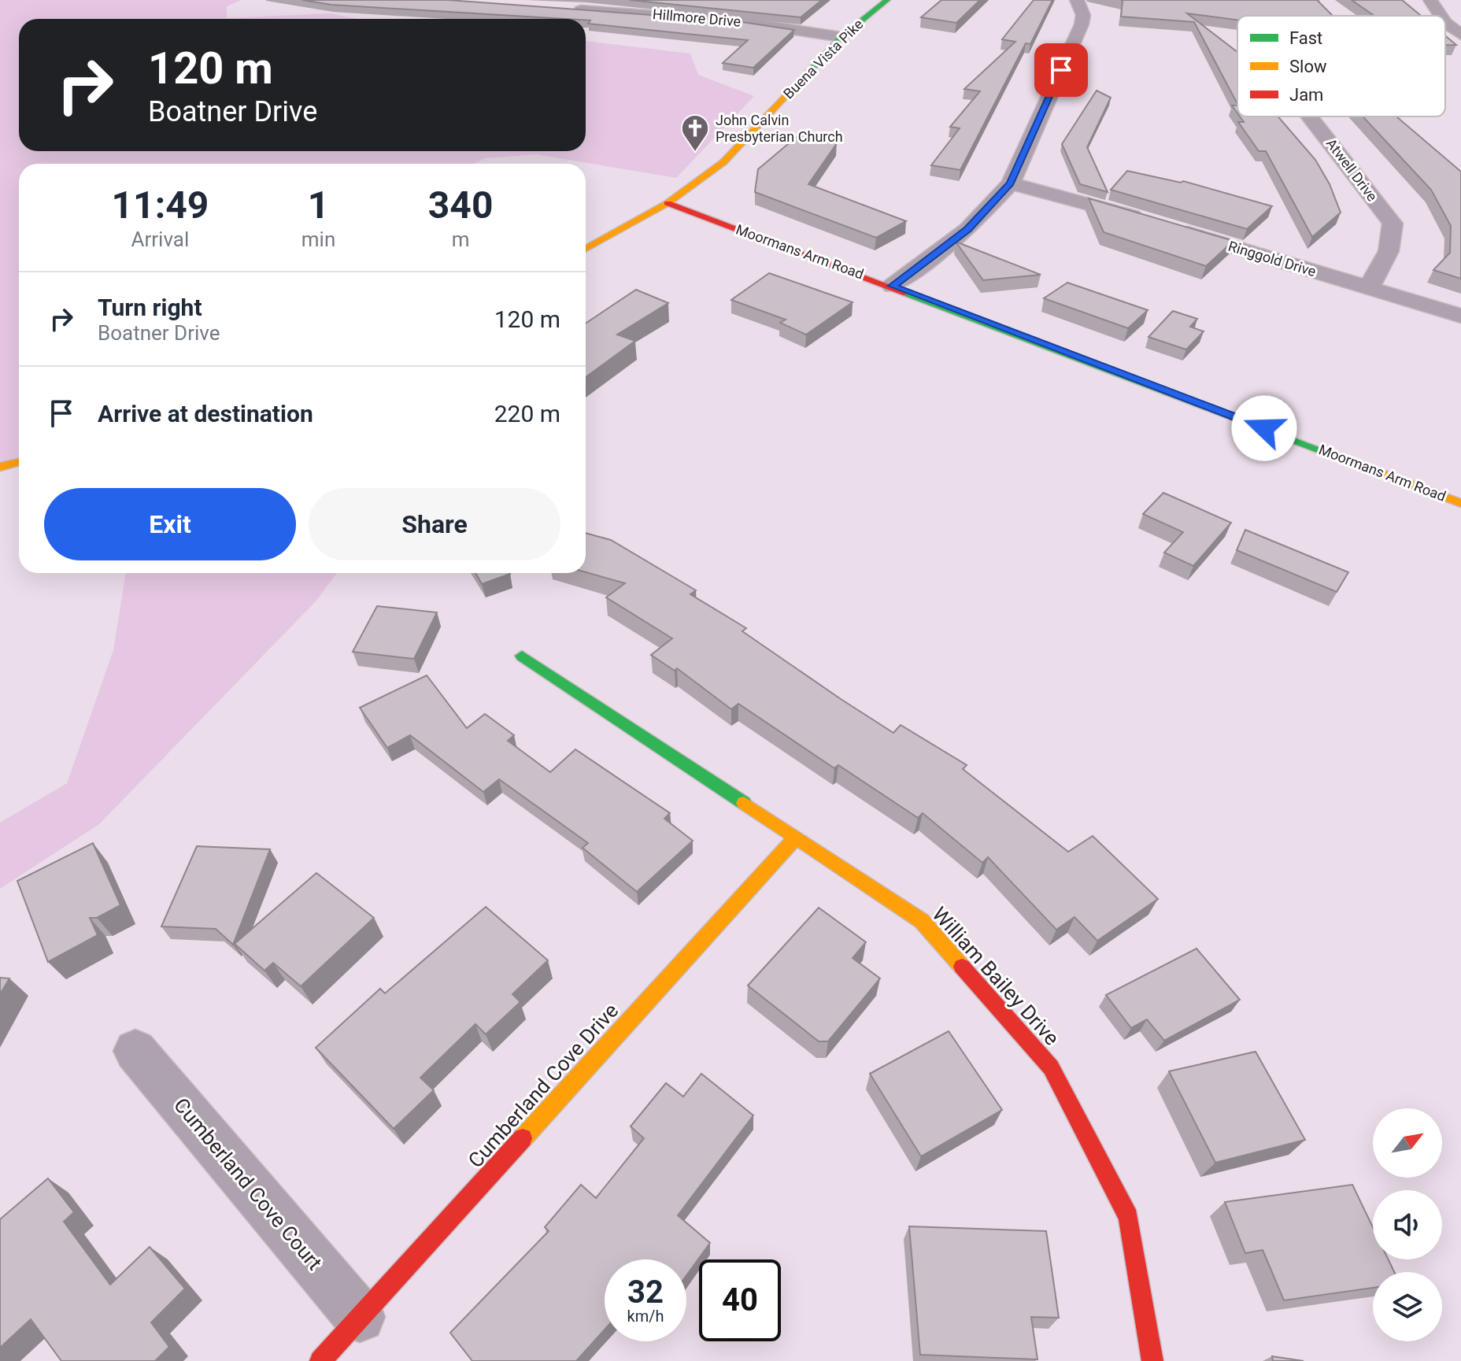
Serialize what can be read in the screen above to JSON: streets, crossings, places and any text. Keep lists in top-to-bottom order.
{
  "streets": {
    "street": [
      "Hillmore Drive",
      "Buena Vista Pike",
      "Atwell Drive",
      "Moormans Arm Road",
      "Ringgold Drive",
      "William Bailey Drive",
      "Cumberland Cove Drive",
      "Cumberland Cove Court"
    ]
  },
  "crossings": [
    ["Hillmore Drive", "Buena Vista Pike"],
    ["Buena Vista Pike", "Moormans Arm Road"],
    ["Atwell Drive", "Ringgold Drive"],
    ["William Bailey Drive", "Cumberland Cove Drive"],
    ["Cumberland Cove Drive", "Cumberland Cove Court"]
  ],
  "places": {
    "church": ["John Calvin Presbyterian Church"]
  },
  "legend": ["Fast", "Slow", "Jam"],
  "north": "top right",
  "page": {
    "turn": ["120 m", "Boatner Drive"],
    "eta": [
      "11:49",
      "Arrival",
      "1",
      "min",
      "340",
      "m"
    ],
    "list": [
      {
        "name": "Turn right",
        "note": "Boatner Drive",
        "value": "120 m"
      },
      {
        "name": "Arrive at destination",
        "value": "220 m"
      }
    ],
    "buttons": ["Exit", "Share"],
    "speed": "32 km/h",
    "limit": "40"
  }
}
